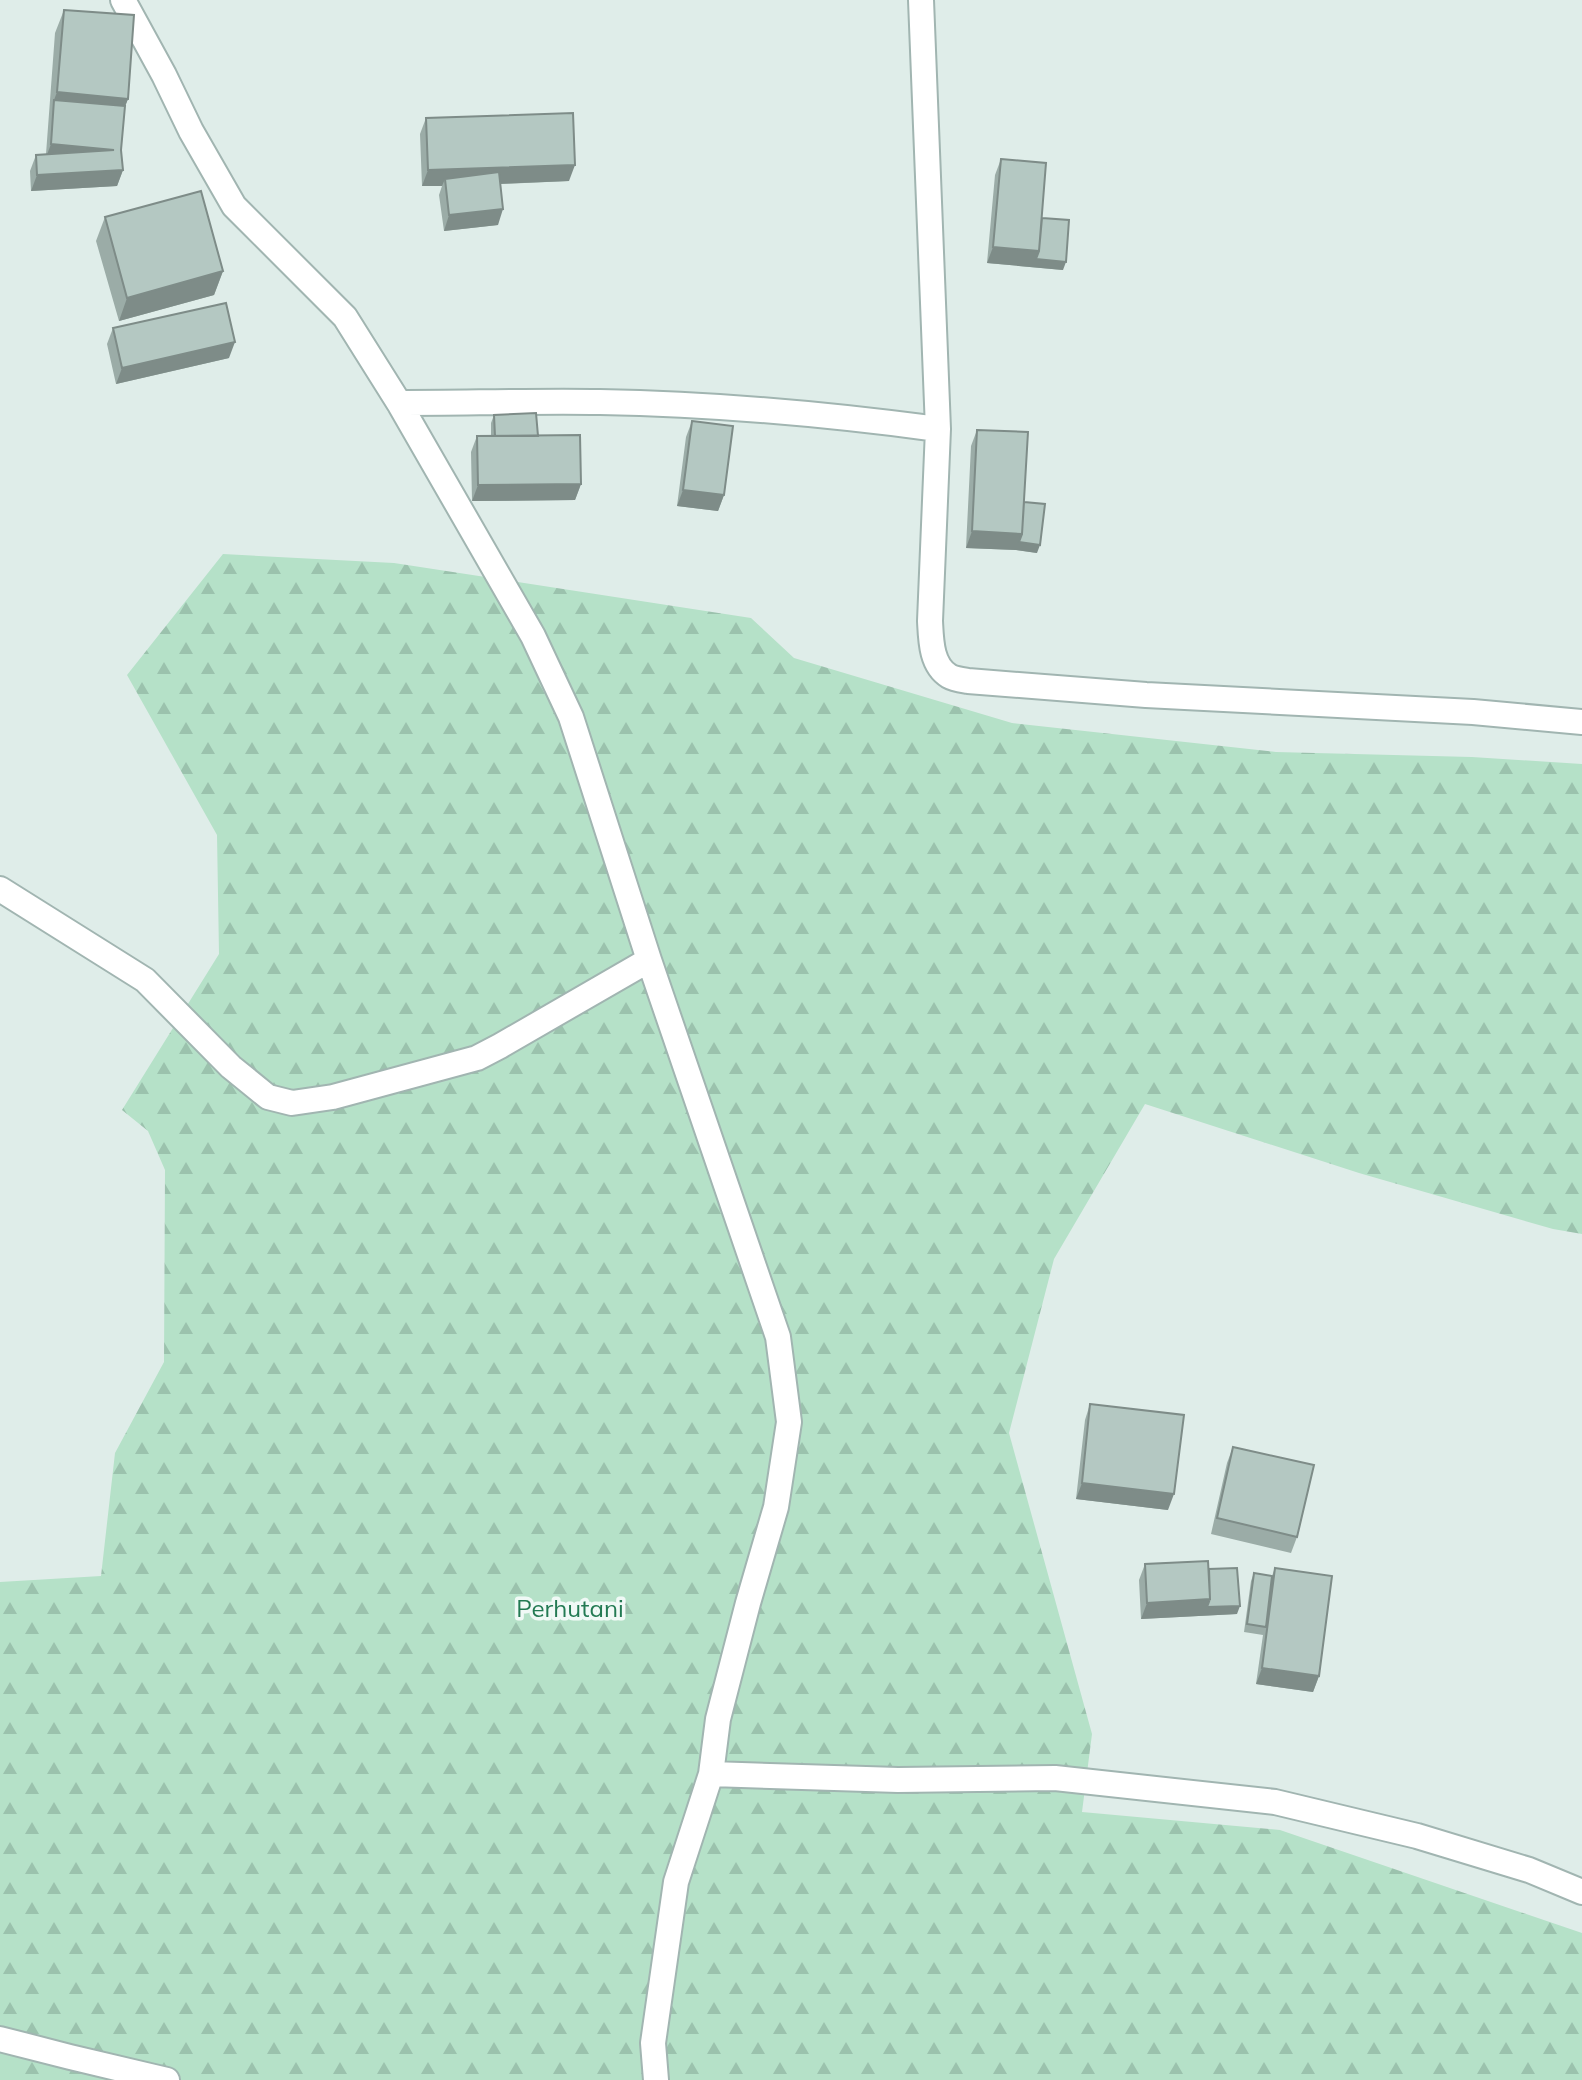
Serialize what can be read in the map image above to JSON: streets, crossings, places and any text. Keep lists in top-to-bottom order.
{
  "parks": ["Perhutani"]
}
